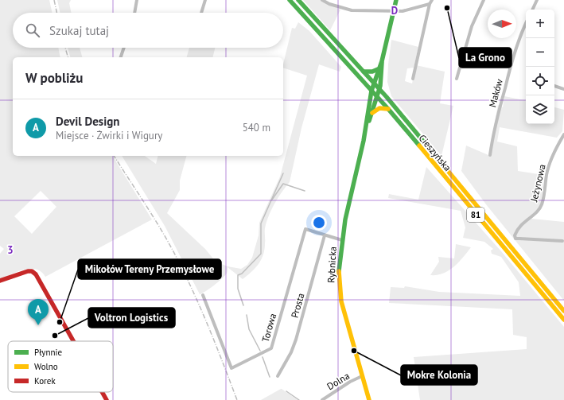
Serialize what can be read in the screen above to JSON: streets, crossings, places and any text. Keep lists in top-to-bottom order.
{
  "streets": {
    "main road": ["Cieszyńska", "81", "Rybnicka"],
    "street": [
      "Maków",
      "Jeżynowa",
      "Prosta",
      "Torowa",
      "Dolna"
    ]
  },
  "crossings": [
    ["Cieszyńska", "Rybnicka"],
    ["Rybnicka", "Torowa"],
    ["Rybnicka", "Dolna"],
    ["Prosta", "Torowa"]
  ],
  "places": [
    "La Grono",
    "Mikołów Tereny Przemysłowe",
    "Voltron Logistics",
    "Mokre Kolonia"
  ],
  "legend": ["Płynnie", "Wolno", "Korek"],
  "north": "right",
  "page": {
    "map_buttons": ["+", "−"],
    "search": "Szukaj tutaj",
    "heading": "W pobliżu",
    "list": [
      {
        "mark": "A",
        "name": "Devil Design",
        "note": "Miejsce · Żwirki i Wigury",
        "value": "540 m"
      }
    ],
    "pins": "A"
  },
  "grid": {
    "columns": ["D"],
    "rows": ["3"]
  }
}
